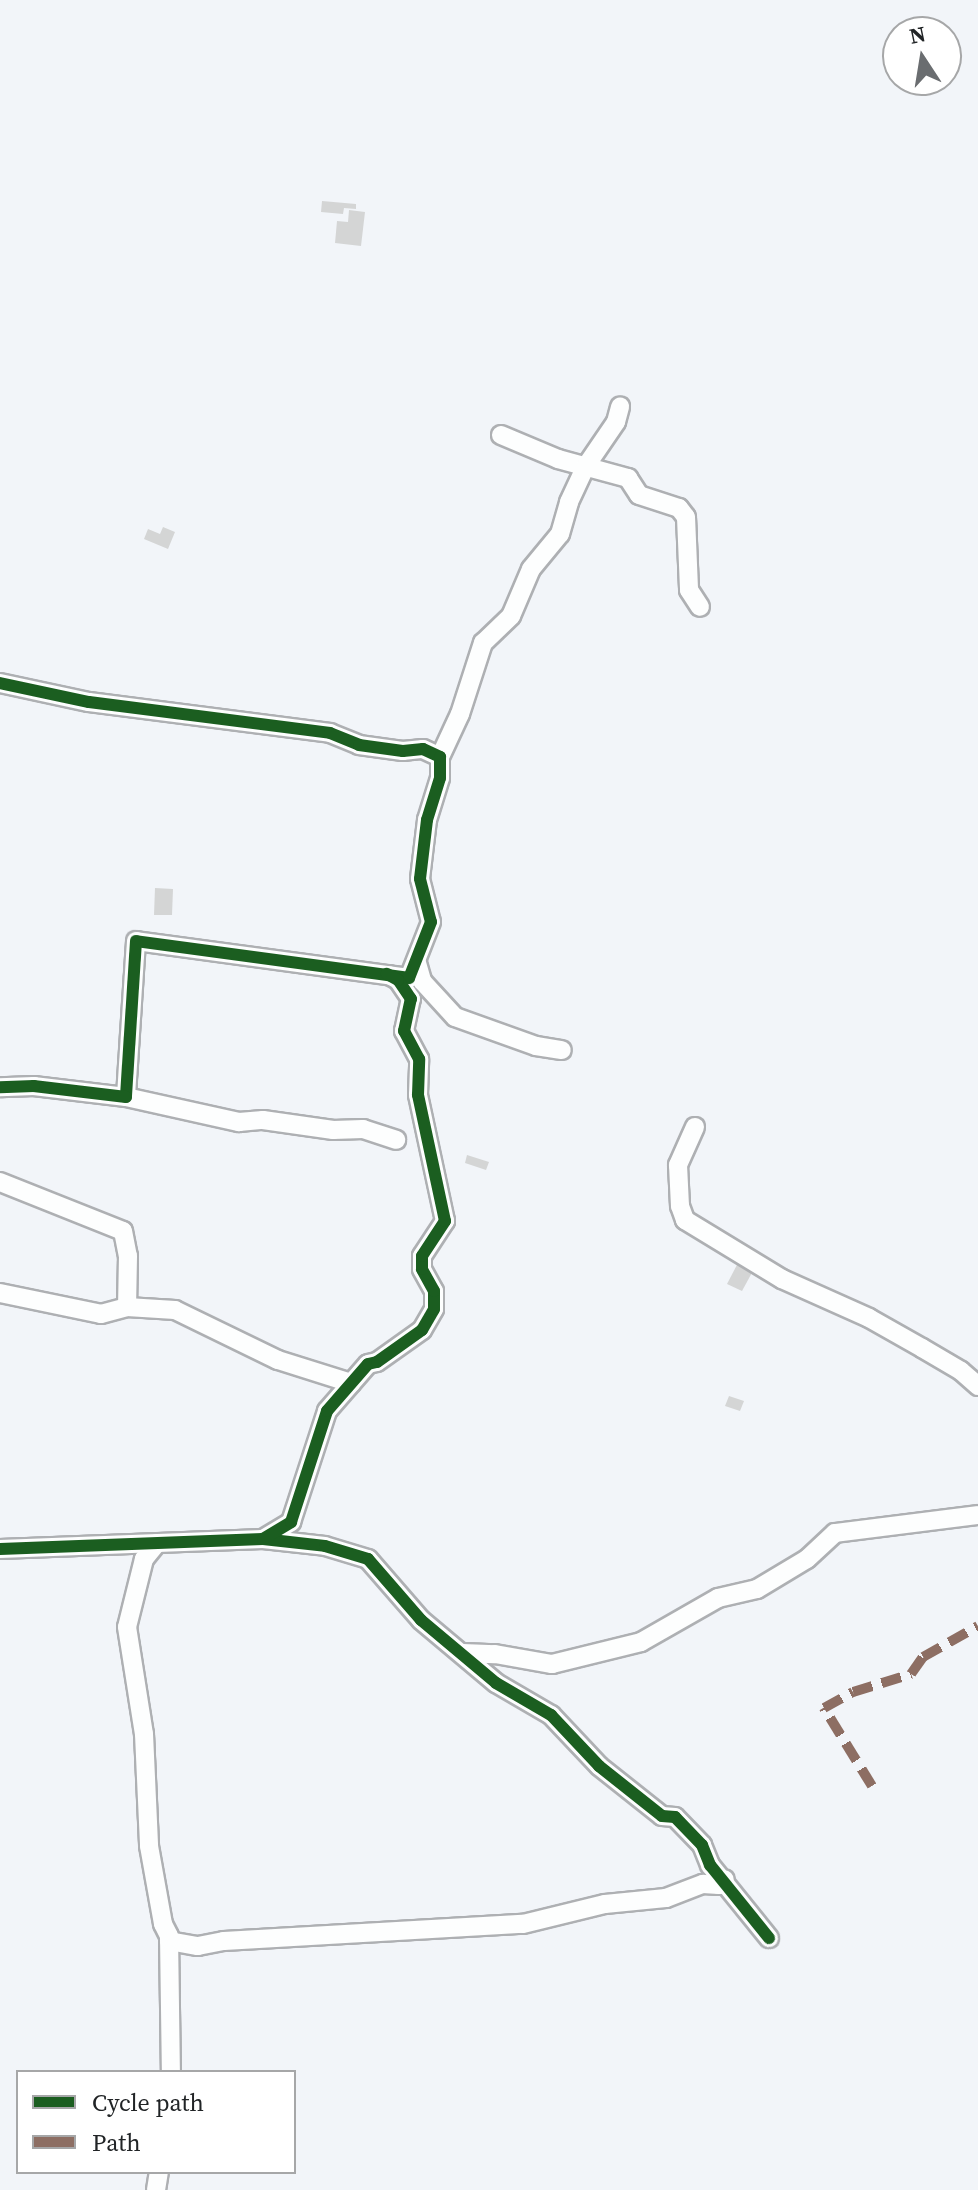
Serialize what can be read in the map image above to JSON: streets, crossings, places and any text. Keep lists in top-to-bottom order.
{
  "legend": ["Cycle path", "Path"],
  "north": "top"
}
